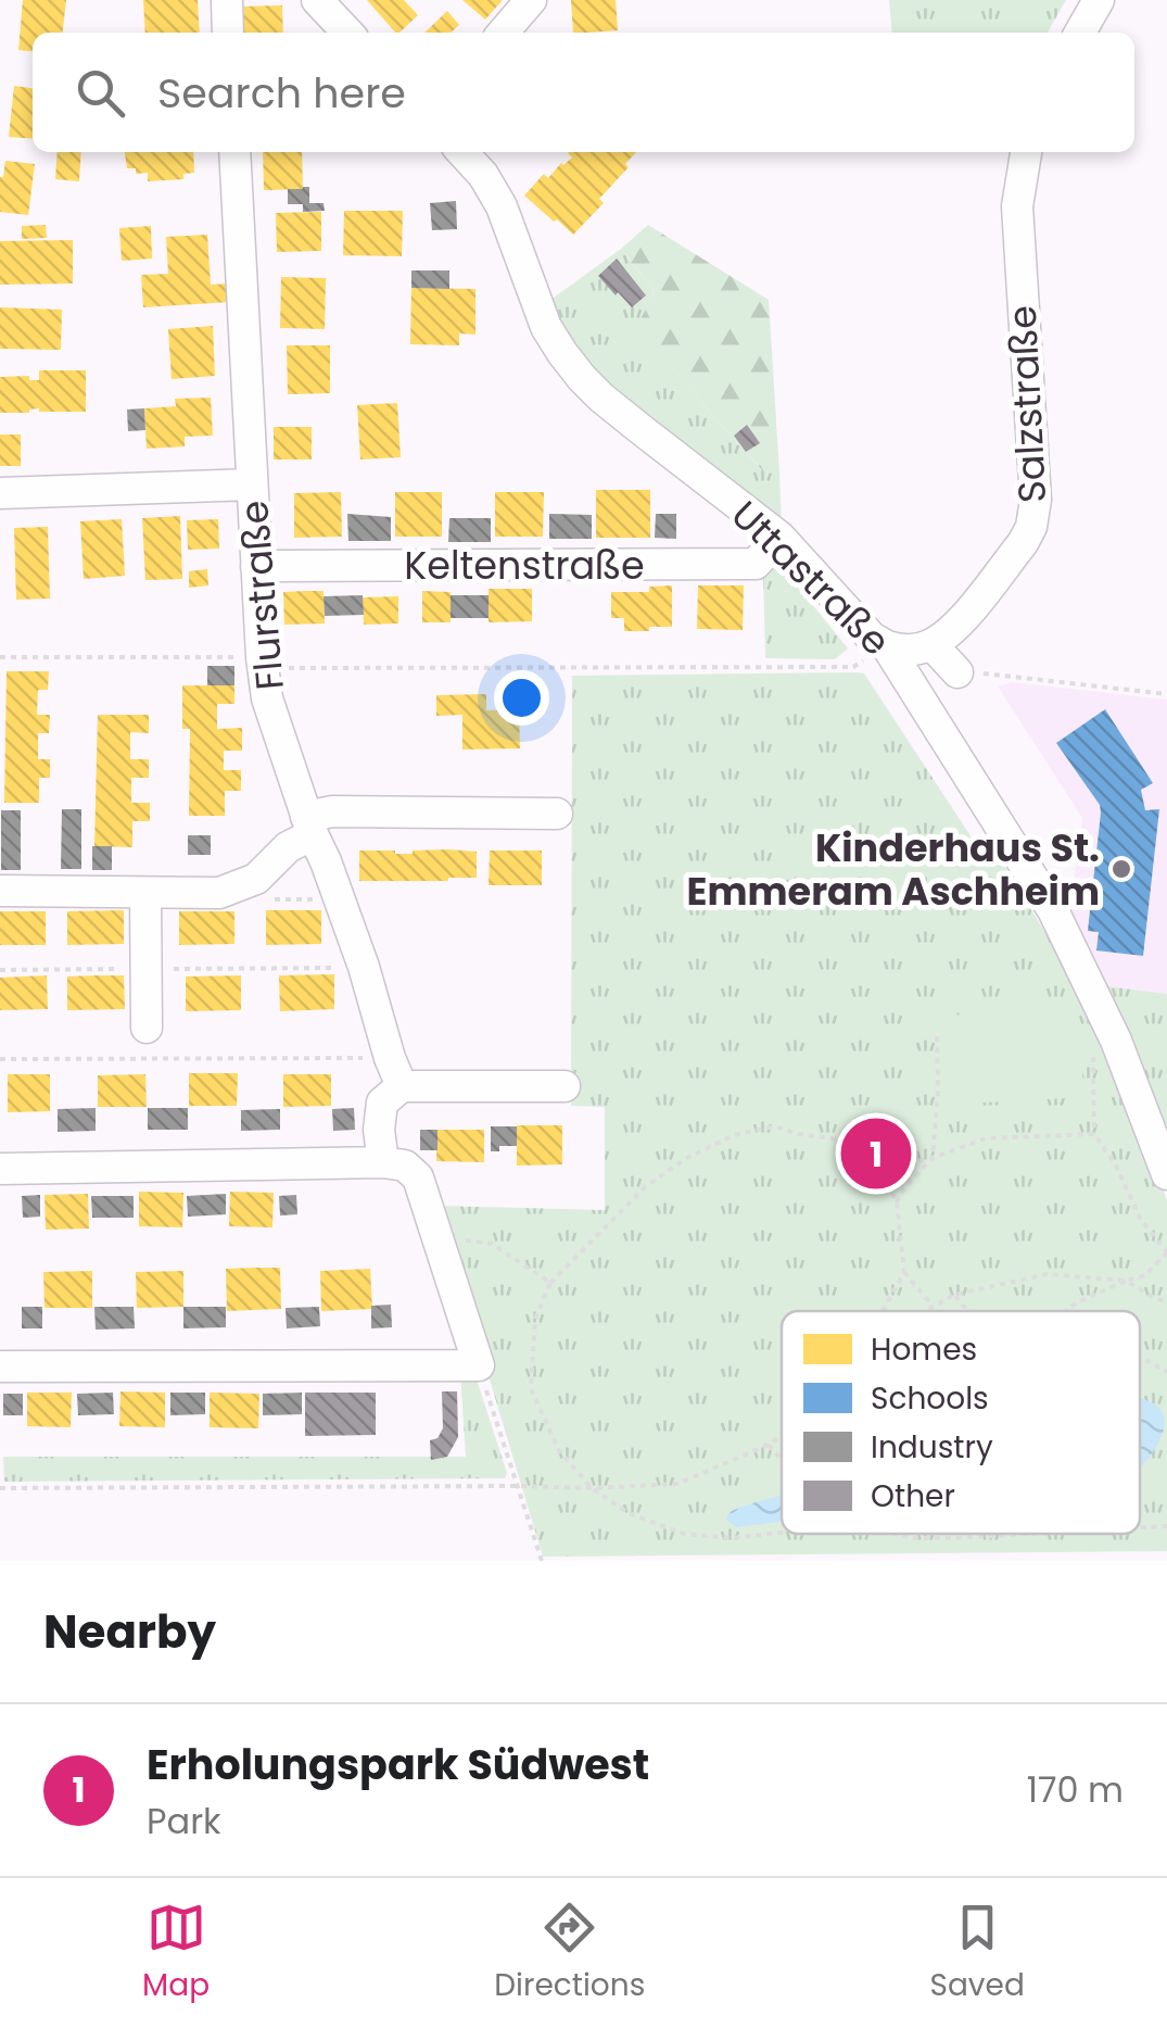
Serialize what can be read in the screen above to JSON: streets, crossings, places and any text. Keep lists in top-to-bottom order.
{
  "streets": {
    "street": [
      "Salzstraße",
      "Keltenstraße",
      "Uttastraße",
      "Flurstraße"
    ]
  },
  "crossings": [
    ["Keltenstraße", "Uttastraße"],
    ["Keltenstraße", "Flurstraße"]
  ],
  "places": ["Kinderhaus St. Emmeram Aschheim"],
  "legend": [
    "Homes",
    "Schools",
    "Industry",
    "Other"
  ],
  "page": {
    "search": "Search here",
    "pins": "1",
    "heading": "Nearby",
    "list": [
      {
        "mark": "1",
        "name": "Erholungspark Südwest",
        "note": "Park",
        "value": "170 m"
      }
    ],
    "nav": ["Map", "Directions", "Saved"]
  }
}
